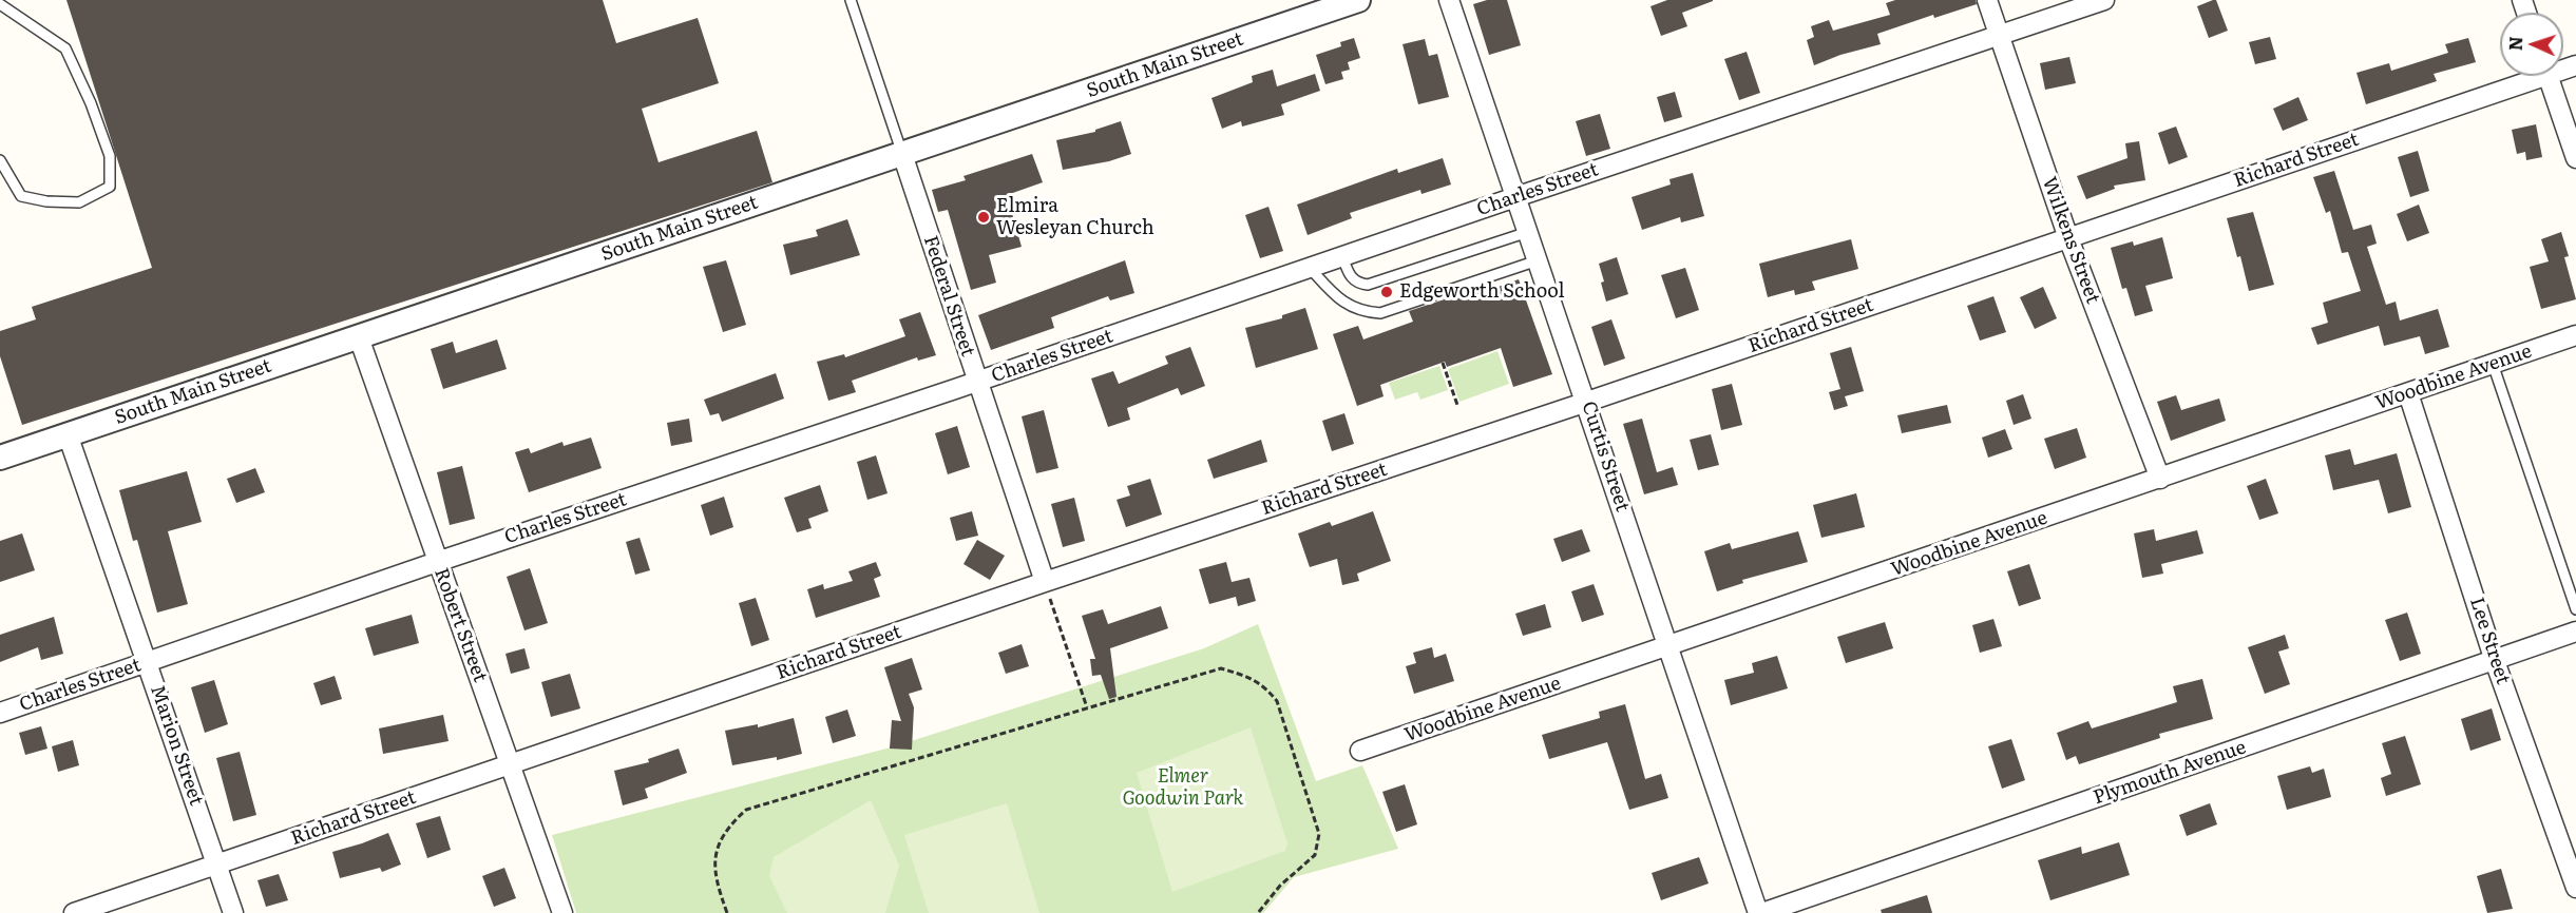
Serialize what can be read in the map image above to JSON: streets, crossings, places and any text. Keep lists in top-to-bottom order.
{
  "streets": {
    "street": [
      "South Main Street",
      "Richard Street",
      "Charles Street",
      "Wilkens Street",
      "Federal Street",
      "Woodbine Avenue",
      "Curtis Street",
      "Robert Street",
      "Lee Street",
      "Marion Street",
      "Plymouth Avenue"
    ]
  },
  "crossings": [
    ["South Main Street", "Federal Street"],
    ["South Main Street", "Robert Street"],
    ["South Main Street", "Marion Street"],
    ["Richard Street", "Wilkens Street"],
    ["Richard Street", "Federal Street"],
    ["Richard Street", "Curtis Street"],
    ["Richard Street", "Robert Street"],
    ["Richard Street", "Marion Street"],
    ["Charles Street", "Wilkens Street"],
    ["Charles Street", "Federal Street"],
    ["Charles Street", "Curtis Street"],
    ["Charles Street", "Robert Street"],
    ["Charles Street", "Marion Street"],
    ["Wilkens Street", "Woodbine Avenue"],
    ["Woodbine Avenue", "Curtis Street"],
    ["Woodbine Avenue", "Lee Street"],
    ["Curtis Street", "Plymouth Avenue"],
    ["Lee Street", "Plymouth Avenue"]
  ],
  "parks": ["Elmer Goodwin Park"],
  "places": ["Elmira Wesleyan Church", "Edgeworth School"],
  "north": "left"
}
